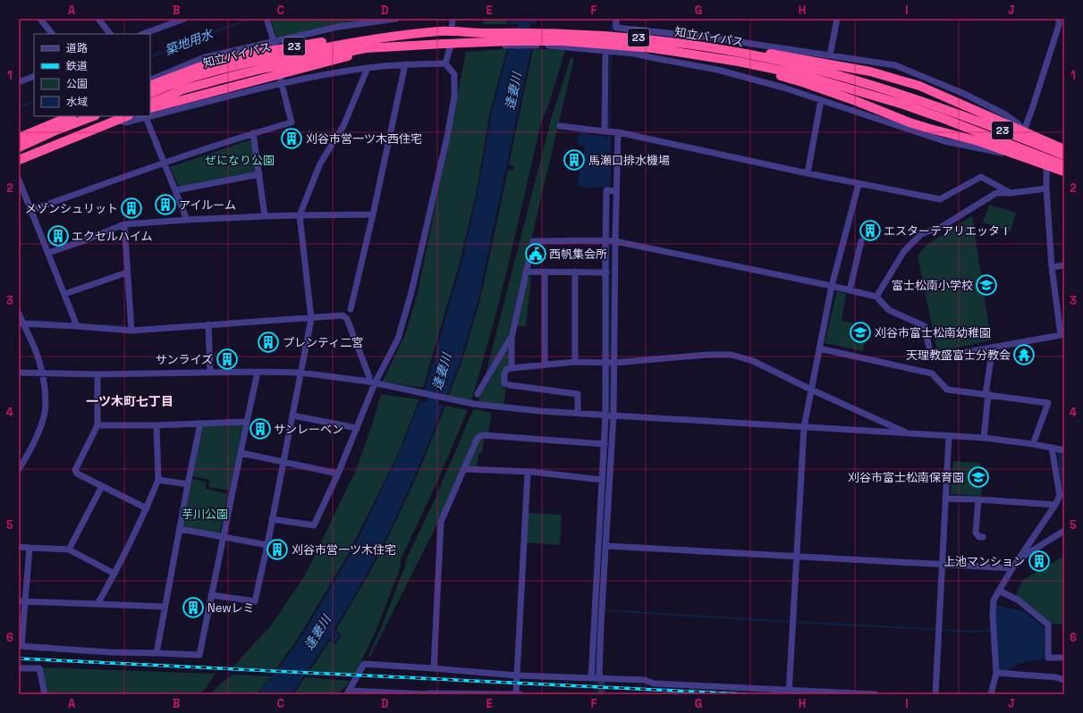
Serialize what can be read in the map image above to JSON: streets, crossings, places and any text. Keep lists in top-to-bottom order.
{
  "streets": {
    "highway": ["知立バイパス", "23"]
  },
  "crossings": [
    ["知立バイパス", "23"]
  ],
  "districts": ["一ツ木町七丁目"],
  "water": ["築地用水", "逢妻川"],
  "parks": ["ぜになり公園", "芋川公園"],
  "places": {
    "building": [
      "刈谷市営一ツ木西住宅",
      "馬瀬口排水機場",
      "アイルーム",
      "メゾンシュリット",
      "エスターテアリエッタⅠ",
      "エクセルハイム",
      "プレンティ二宮",
      "サンライズ",
      "サンレーベン",
      "刈谷市営一ツ木住宅",
      "上池マンション",
      "Newレミ"
    ],
    "public building": ["西帆集会所"],
    "school or university": ["富士松南小学校", "刈谷市富士松南幼稚園", "刈谷市富士松南保育園"],
    "temple": ["天理教盛富士分教会"]
  },
  "legend": [
    "道路",
    "鉄道",
    "公園",
    "水域"
  ],
  "grid": {
    "columns": [
      "A",
      "B",
      "C",
      "D",
      "E",
      "F",
      "G",
      "H",
      "I",
      "J"
    ],
    "rows": [
      "1",
      "2",
      "3",
      "4",
      "5",
      "6"
    ]
  }
}
